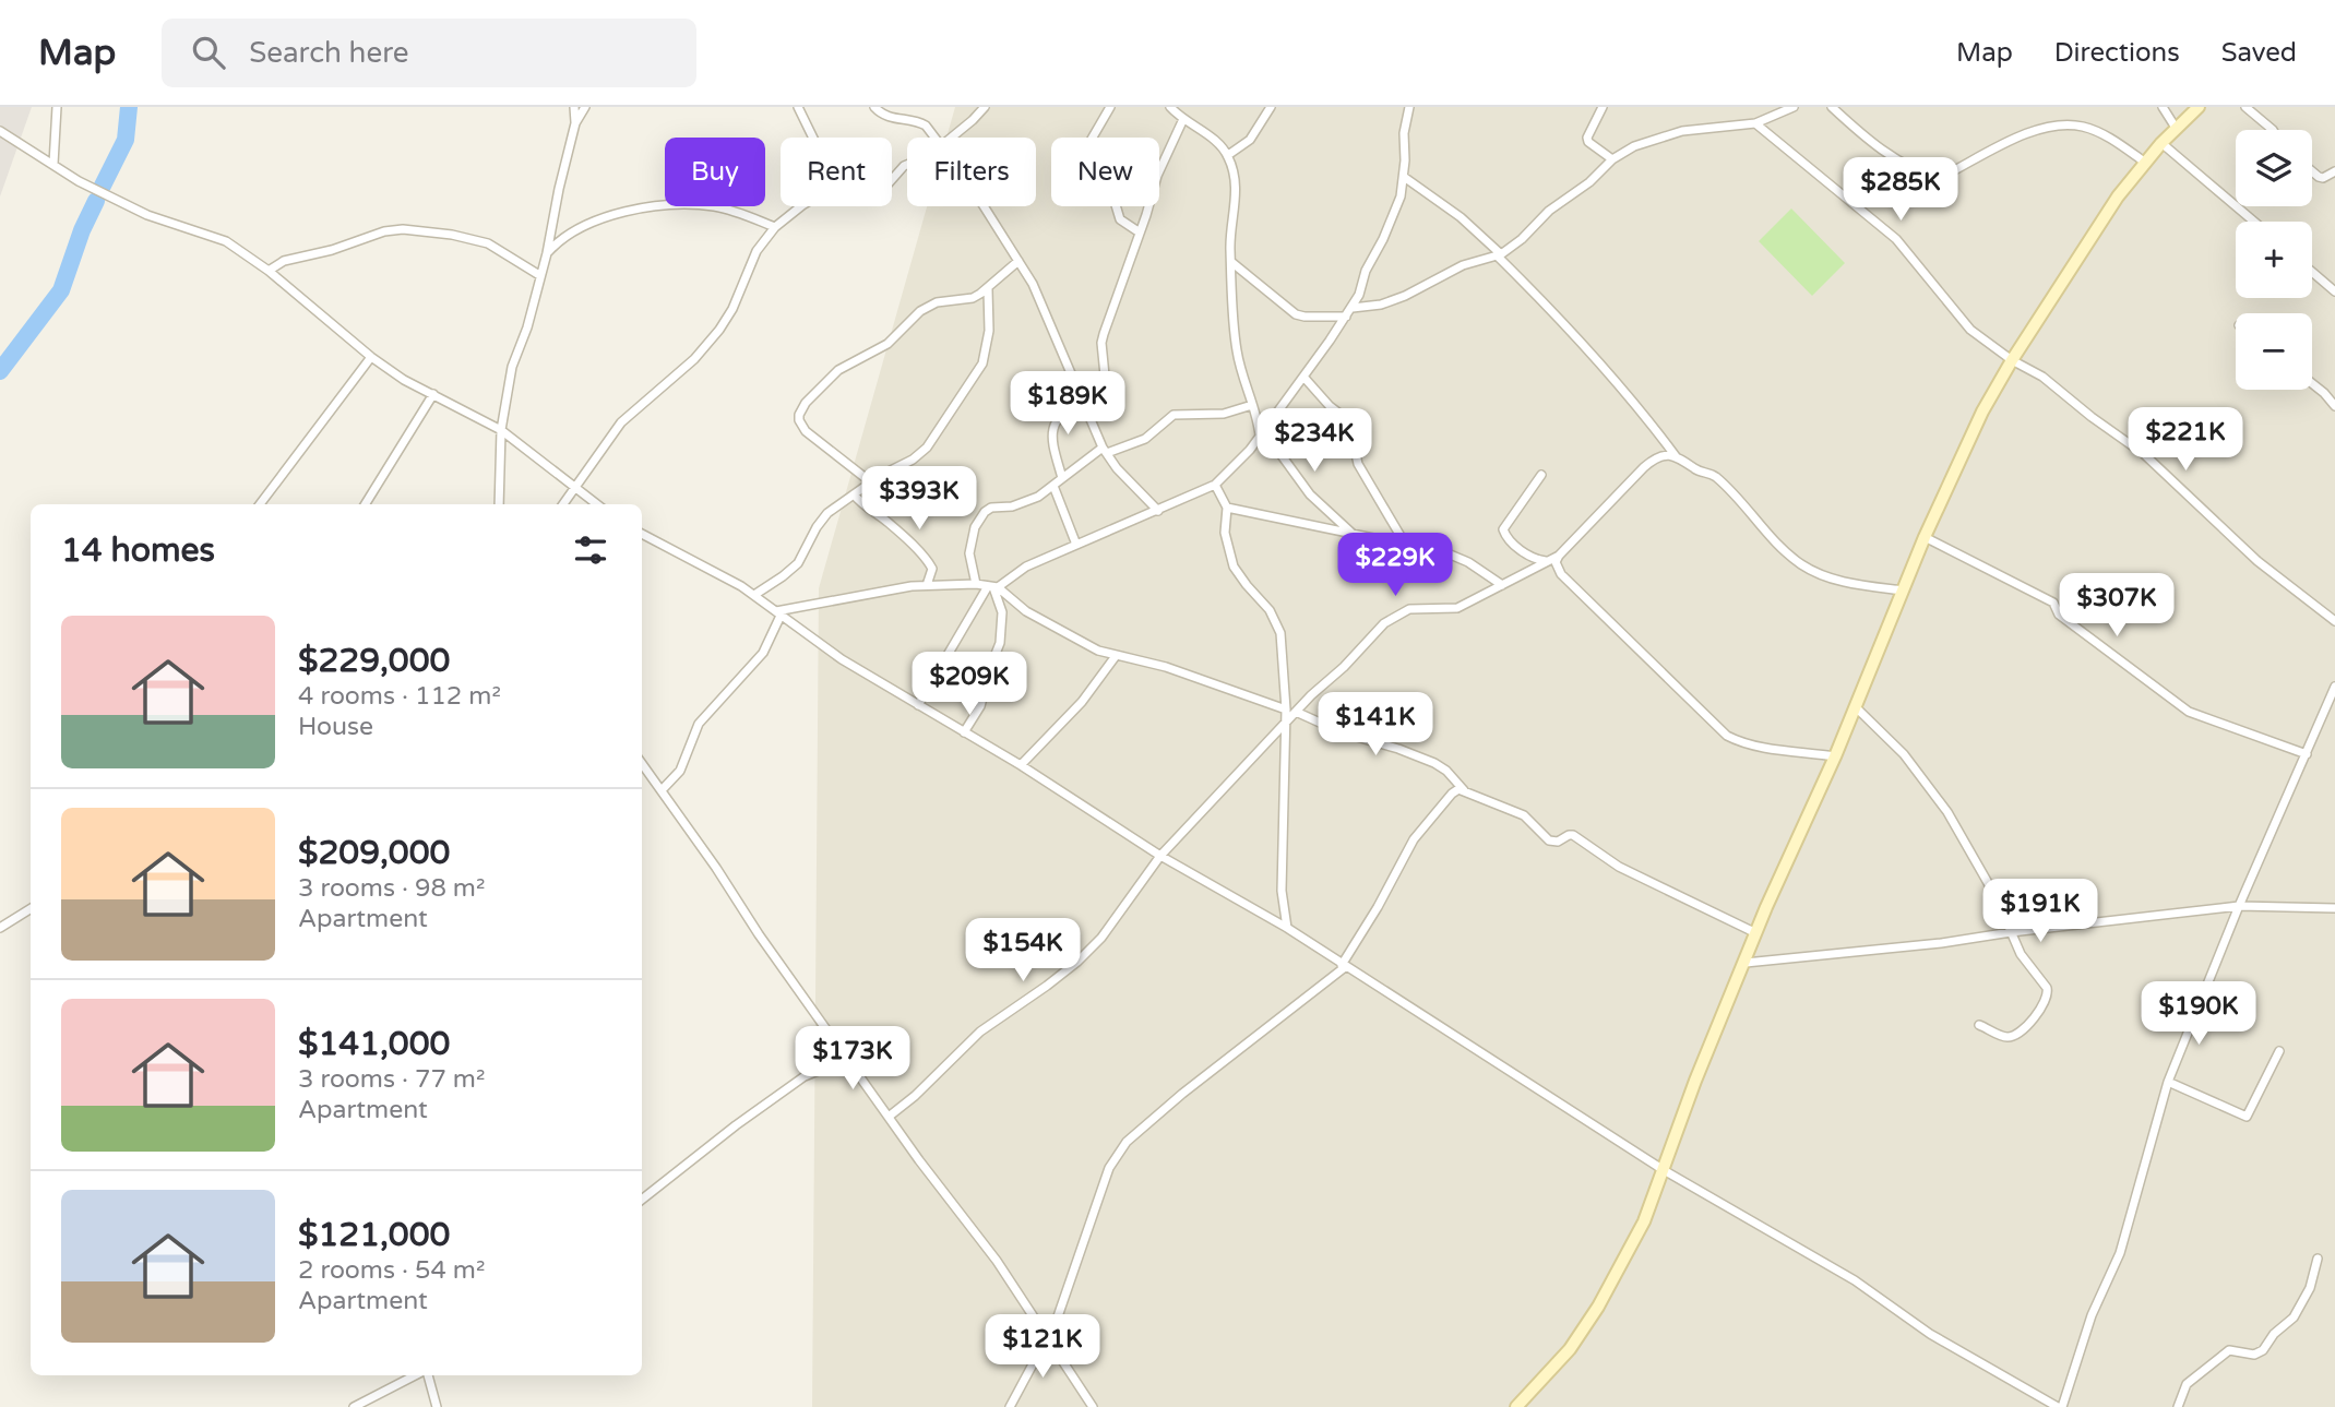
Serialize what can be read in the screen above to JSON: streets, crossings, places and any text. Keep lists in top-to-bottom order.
{
  "page": {
    "header": "Map",
    "search": "Search here",
    "nav": ["Map", "Directions", "Saved"],
    "map_buttons": ["+", "−"],
    "chip": [
      "Buy",
      "Rent",
      "Filters",
      "New"
    ],
    "price": [
      "$285K",
      "$189K",
      "$221K",
      "$234K",
      "$393K",
      "$229K",
      "$307K",
      "$209K",
      "$141K",
      "$191K",
      "$154K",
      "$190K",
      "$173K",
      "$121K"
    ],
    "heading": "14 homes",
    "list": [
      {
        "name": "$229,000",
        "note": "4 rooms · 112 m² · House"
      },
      {
        "name": "$209,000",
        "note": "3 rooms · 98 m² · Apartment"
      },
      {
        "name": "$141,000",
        "note": "3 rooms · 77 m² · Apartment"
      },
      {
        "name": "$121,000",
        "note": "2 rooms · 54 m² · Apartment"
      }
    ]
  }
}
